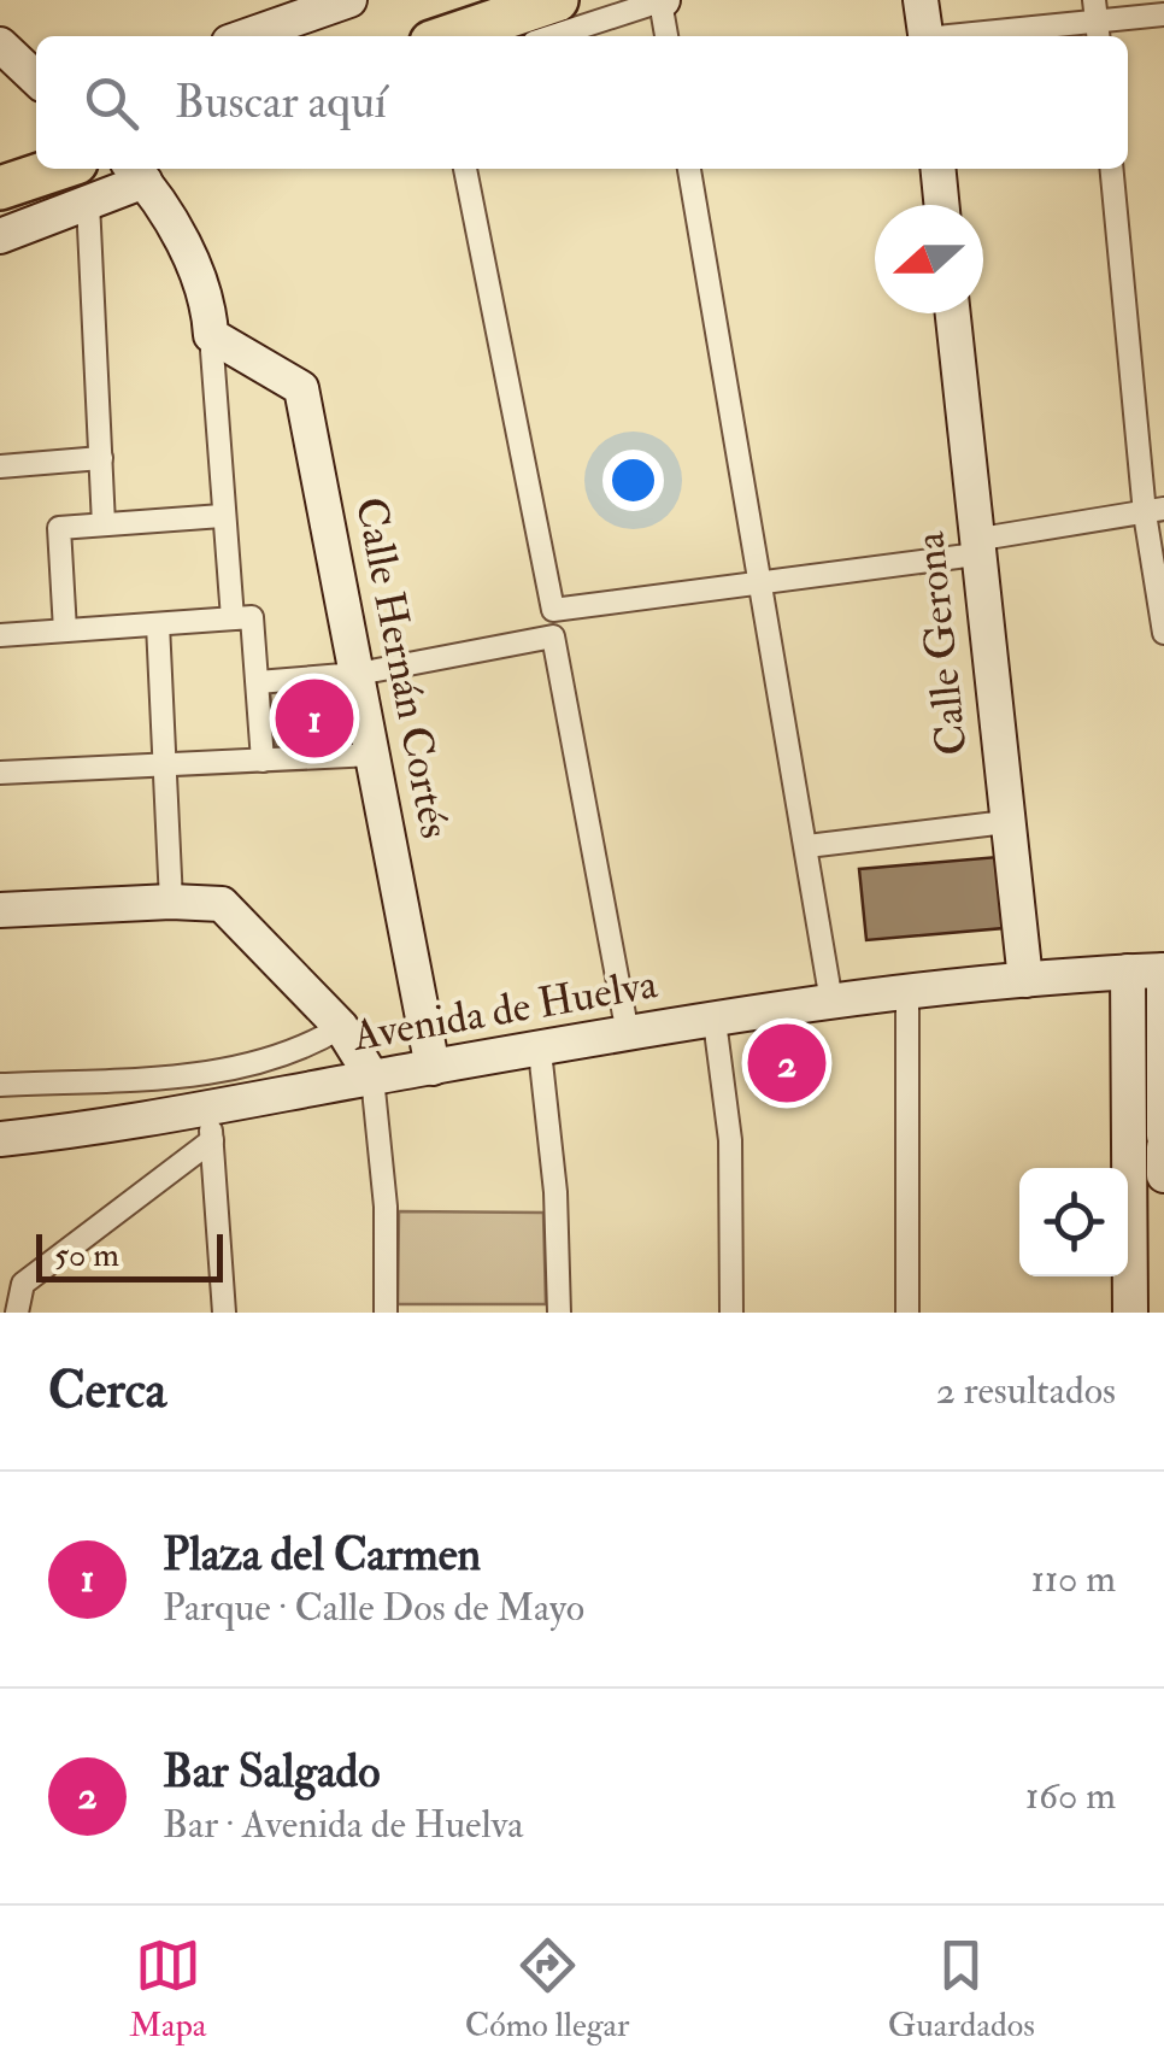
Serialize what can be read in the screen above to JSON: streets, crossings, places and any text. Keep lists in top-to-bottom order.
{
  "streets": {
    "street": ["Calle Gerona", "Calle Hernán Cortés", "Avenida de Huelva"]
  },
  "crossings": [
    ["Calle Gerona", "Avenida de Huelva"],
    ["Calle Hernán Cortés", "Avenida de Huelva"]
  ],
  "scale_bar": "50 m",
  "north": "left",
  "page": {
    "search": "Buscar aquí",
    "pins": ["1", "2"],
    "scale": "50 m",
    "heading": ["Cerca", "2 resultados"],
    "list": [
      {
        "mark": "1",
        "name": "Plaza del Carmen",
        "note": "Parque · Calle Dos de Mayo",
        "value": "110 m"
      },
      {
        "mark": "2",
        "name": "Bar Salgado",
        "note": "Bar · Avenida de Huelva",
        "value": "160 m"
      }
    ],
    "nav": ["Mapa", "Cómo llegar", "Guardados"]
  }
}
